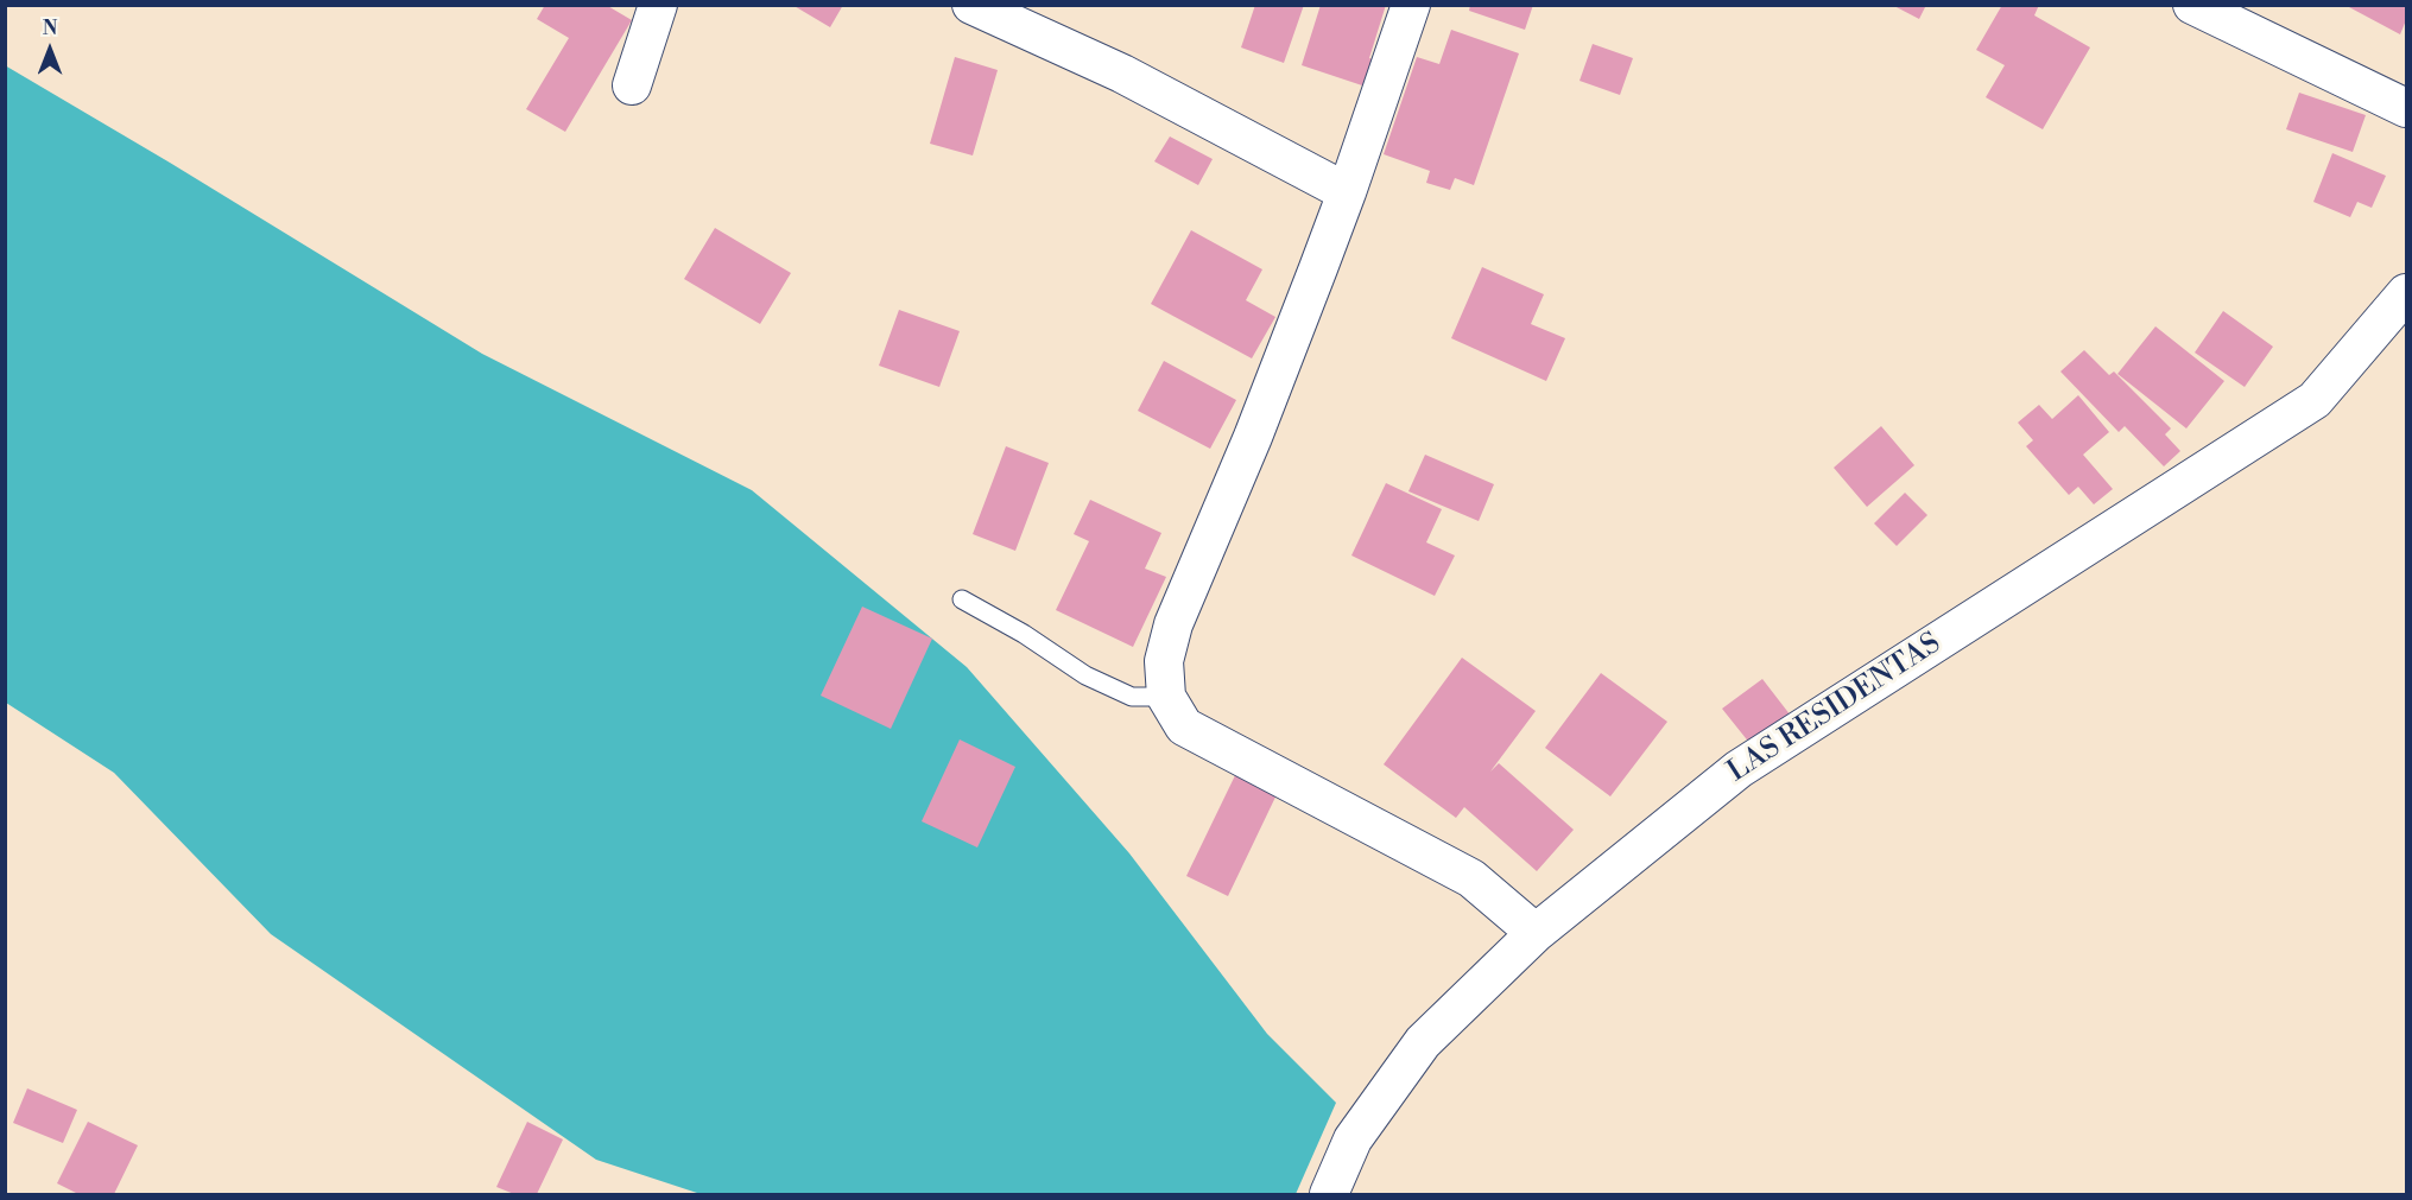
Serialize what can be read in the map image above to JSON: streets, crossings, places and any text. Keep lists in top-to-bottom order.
{
  "streets": {
    "street": ["LAS RESIDENTAS"]
  },
  "north": "top"
}
